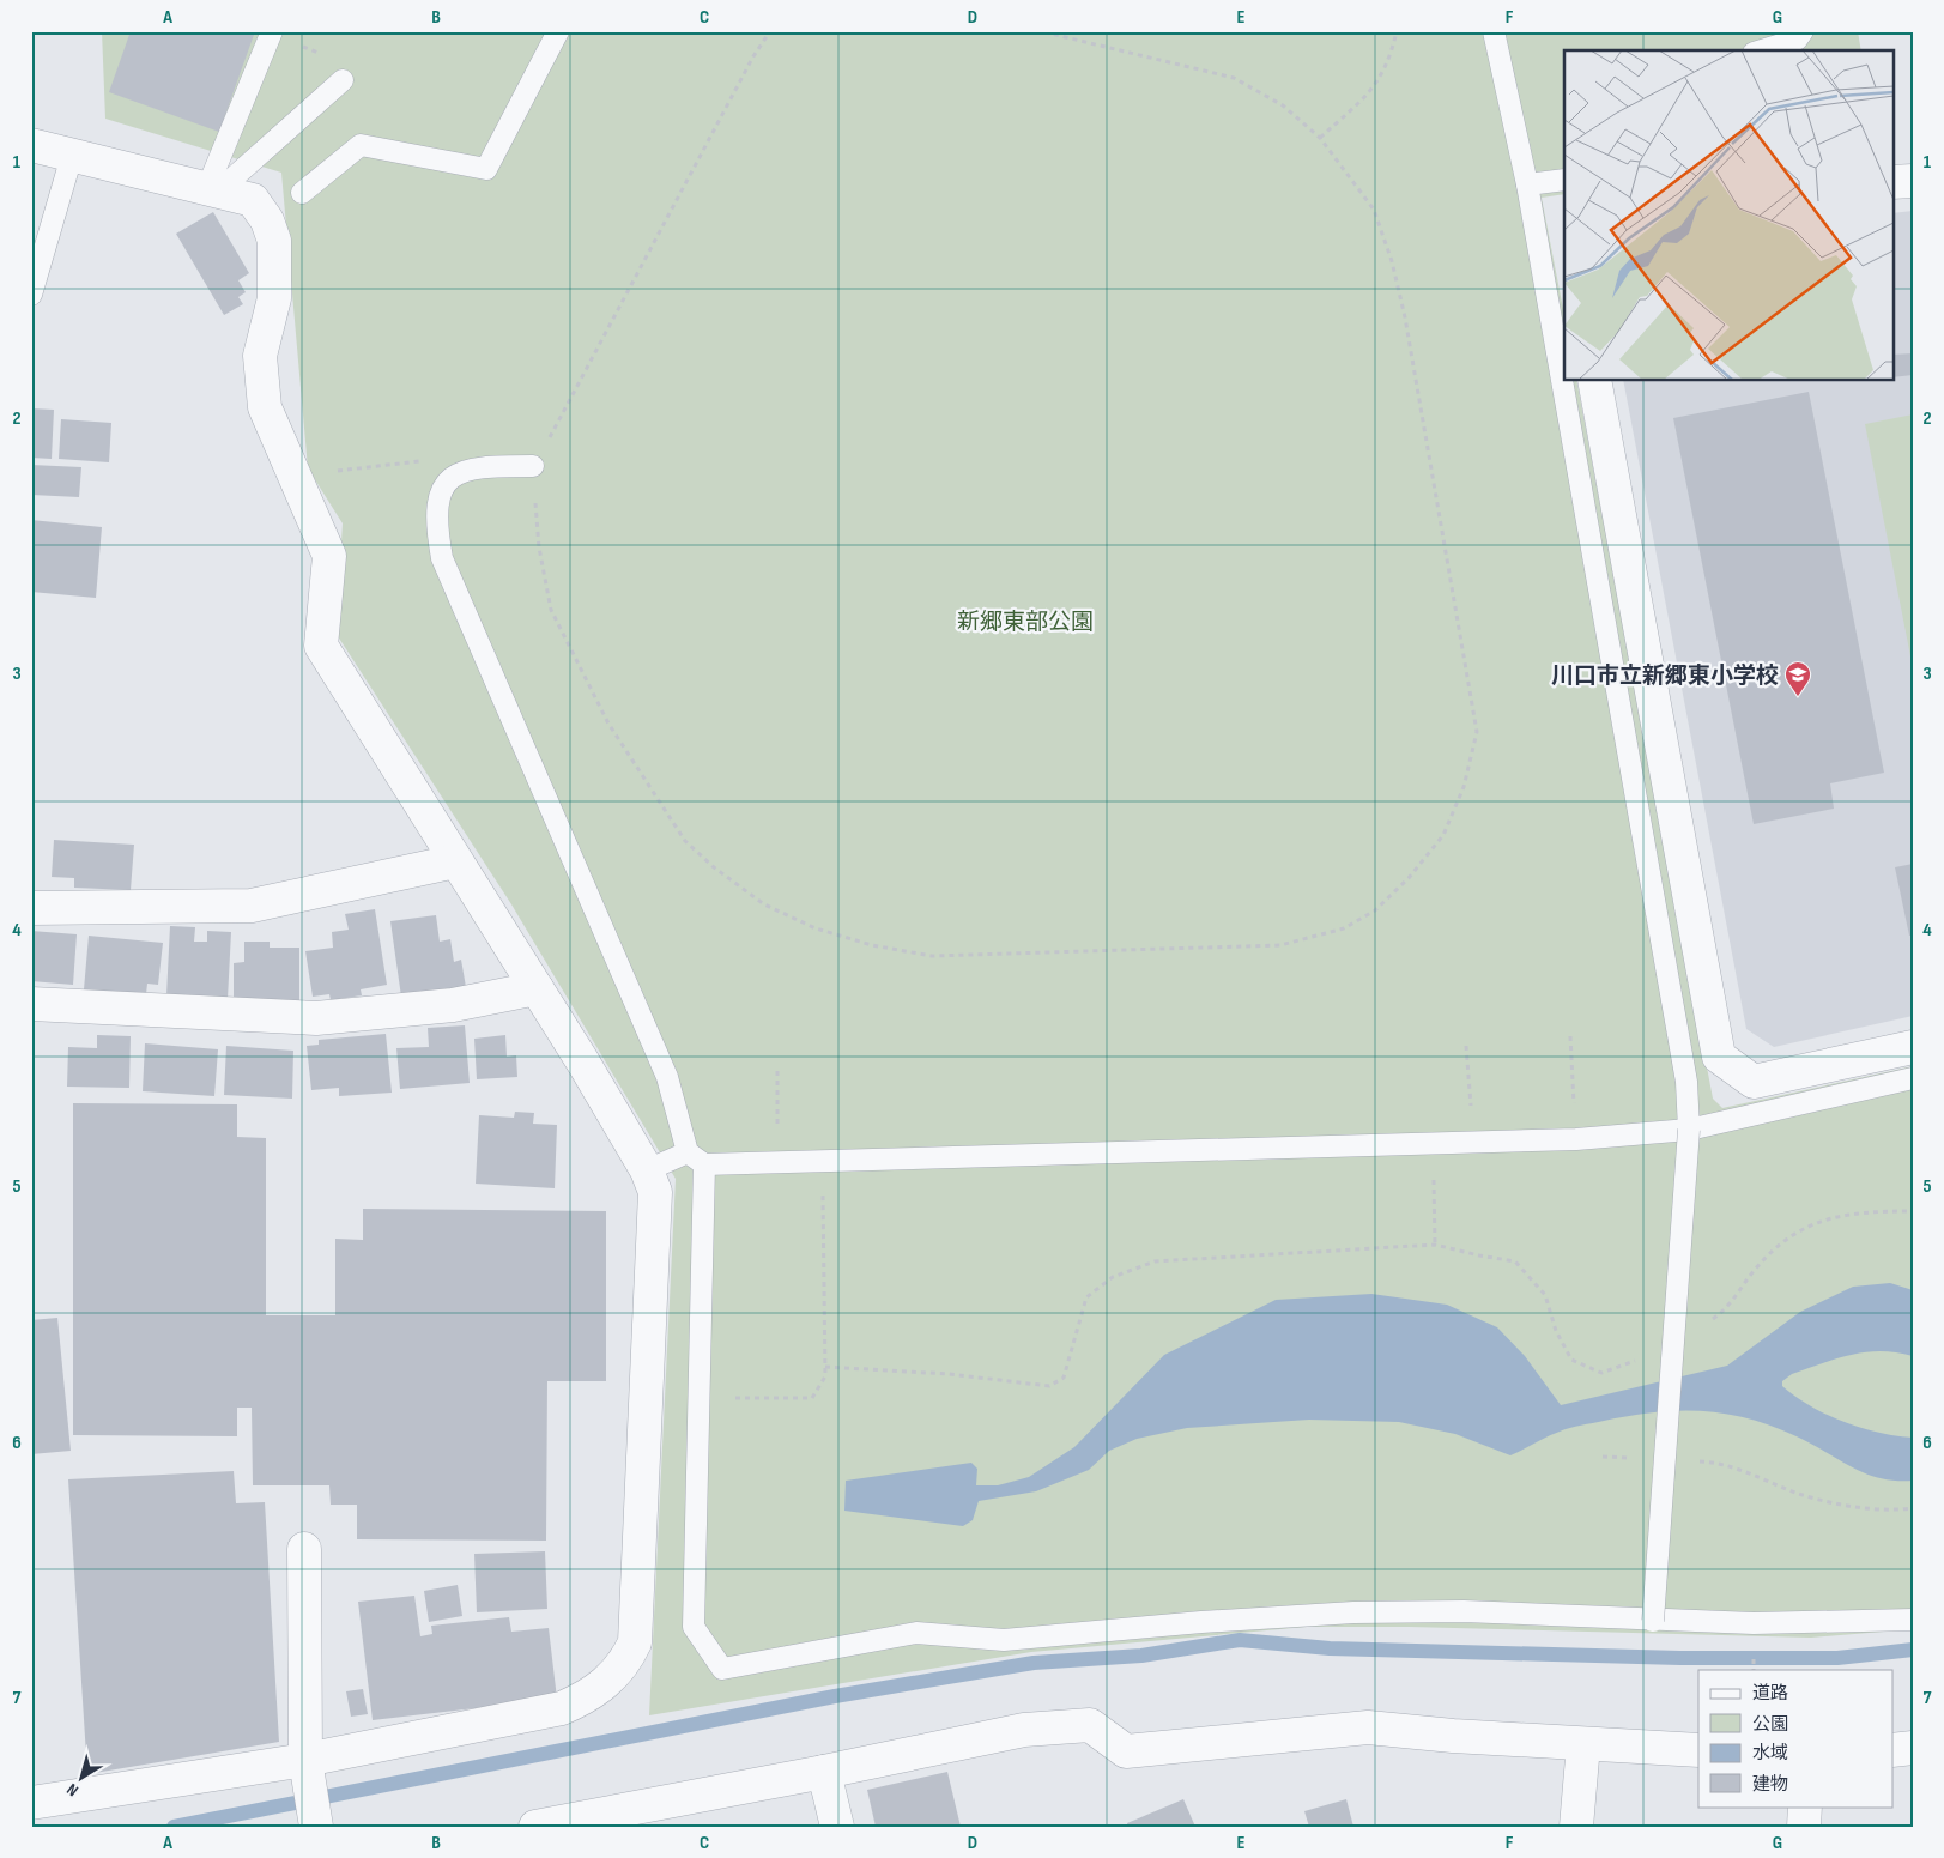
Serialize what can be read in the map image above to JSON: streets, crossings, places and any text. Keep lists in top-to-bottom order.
{
  "parks": ["新郷東部公園"],
  "places": {
    "school or university": ["川口市立新郷東小学校"]
  },
  "legend": [
    "道路",
    "公園",
    "水域",
    "建物"
  ],
  "north": "bottom left",
  "grid": {
    "columns": [
      "A",
      "B",
      "C",
      "D",
      "E",
      "F",
      "G"
    ],
    "rows": [
      "1",
      "2",
      "3",
      "4",
      "5",
      "6",
      "7"
    ]
  }
}
